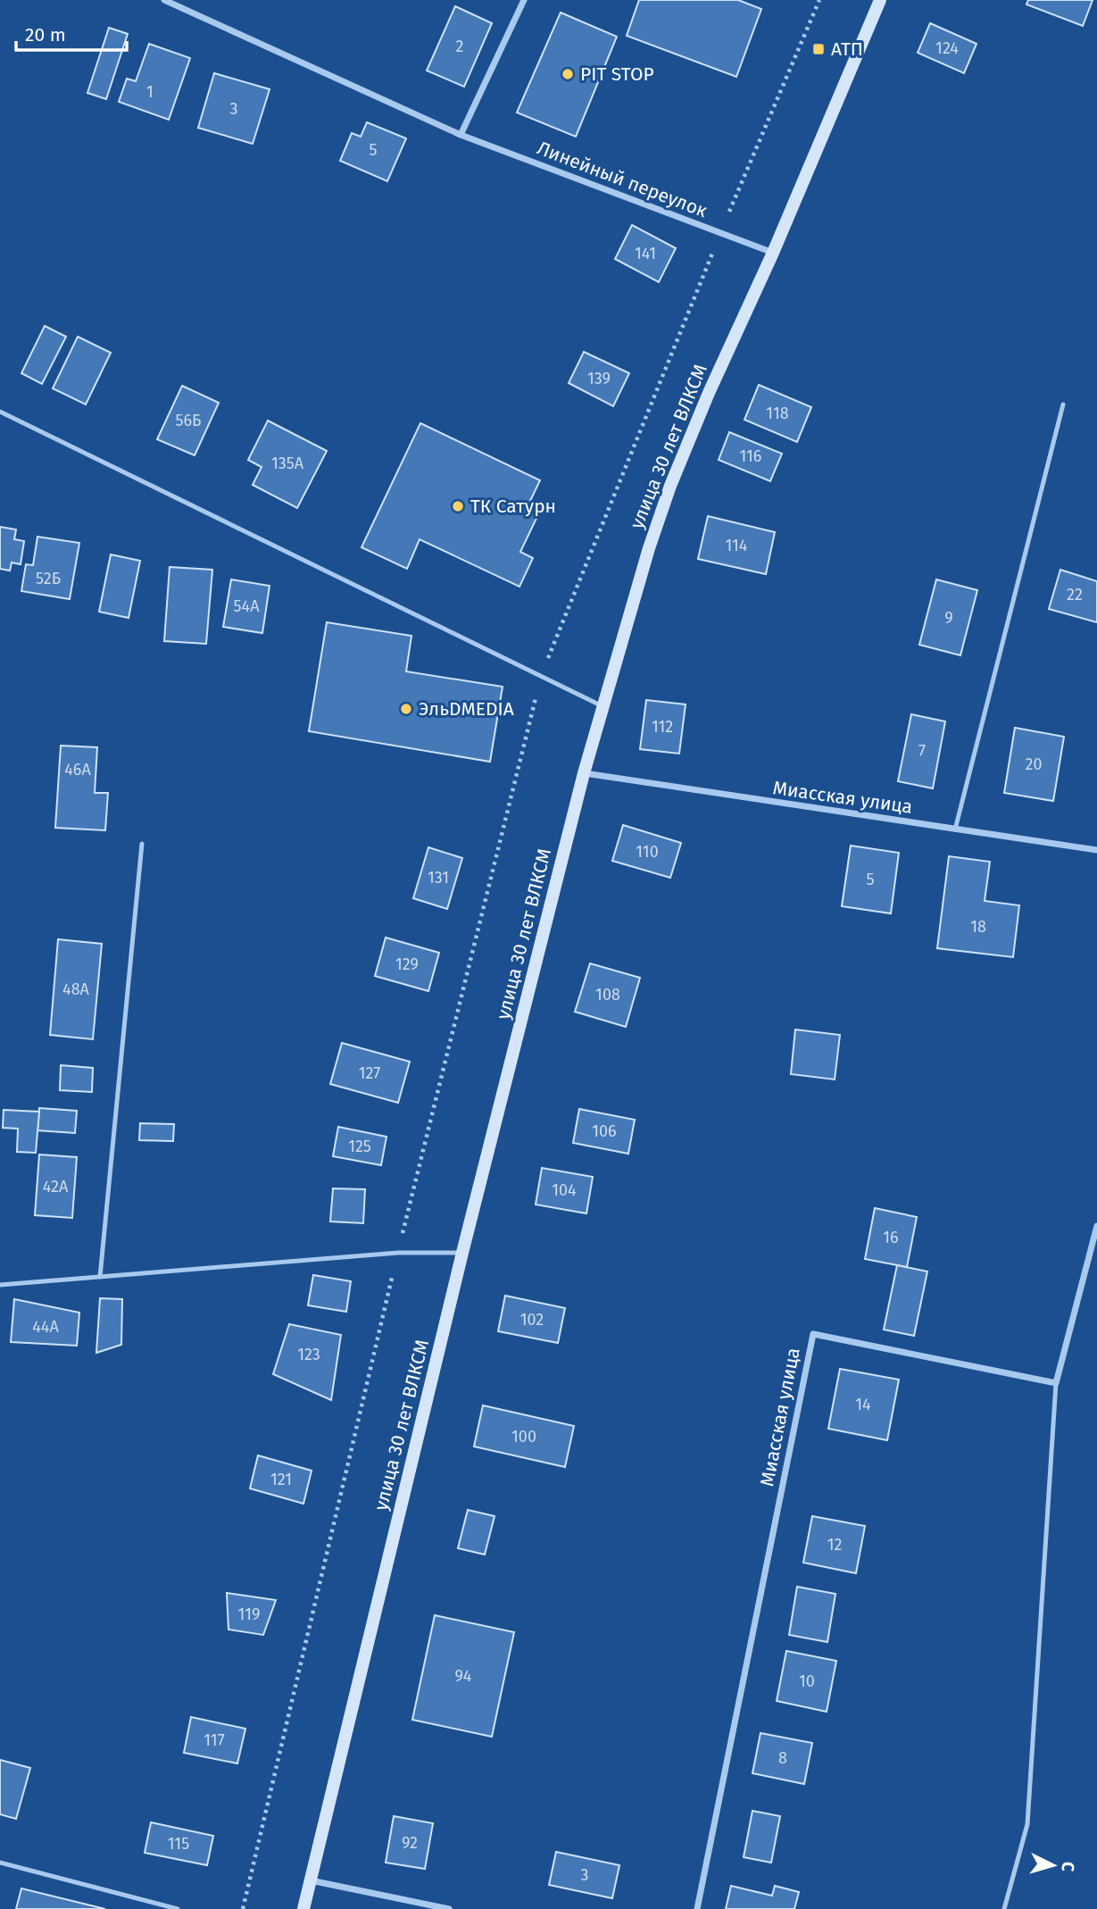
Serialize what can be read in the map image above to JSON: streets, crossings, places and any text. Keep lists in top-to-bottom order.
{
  "streets": {
    "main road": ["улица 30 лет ВЛКСМ"],
    "street": ["Линейный переулок", "Миасская улица"]
  },
  "crossings": [
    ["Линейный переулок", "улица 30 лет ВЛКСМ"],
    ["улица 30 лет ВЛКСМ", "Миасская улица"]
  ],
  "places": {
    "transit": ["АТП"],
    "other": ["PIT STOP", "ТК Сатурн", "ЭльDMEDIA"]
  },
  "house_numbers": [
    "2",
    "124",
    "1",
    "3",
    "5",
    "141",
    "139",
    "118",
    "56Б",
    "116",
    "135А",
    "114",
    "52Б",
    "22",
    "54А",
    "9",
    "112",
    "7",
    "20",
    "46А",
    "110",
    "131",
    "5",
    "18",
    "129",
    "48А",
    "108",
    "127",
    "106",
    "125",
    "42А",
    "104",
    "16",
    "102",
    "44А",
    "123",
    "14",
    "100",
    "121",
    "12",
    "119",
    "94",
    "10",
    "117",
    "8",
    "92",
    "115",
    "3"
  ],
  "scale_bar": "20 m",
  "north": "right"
}
